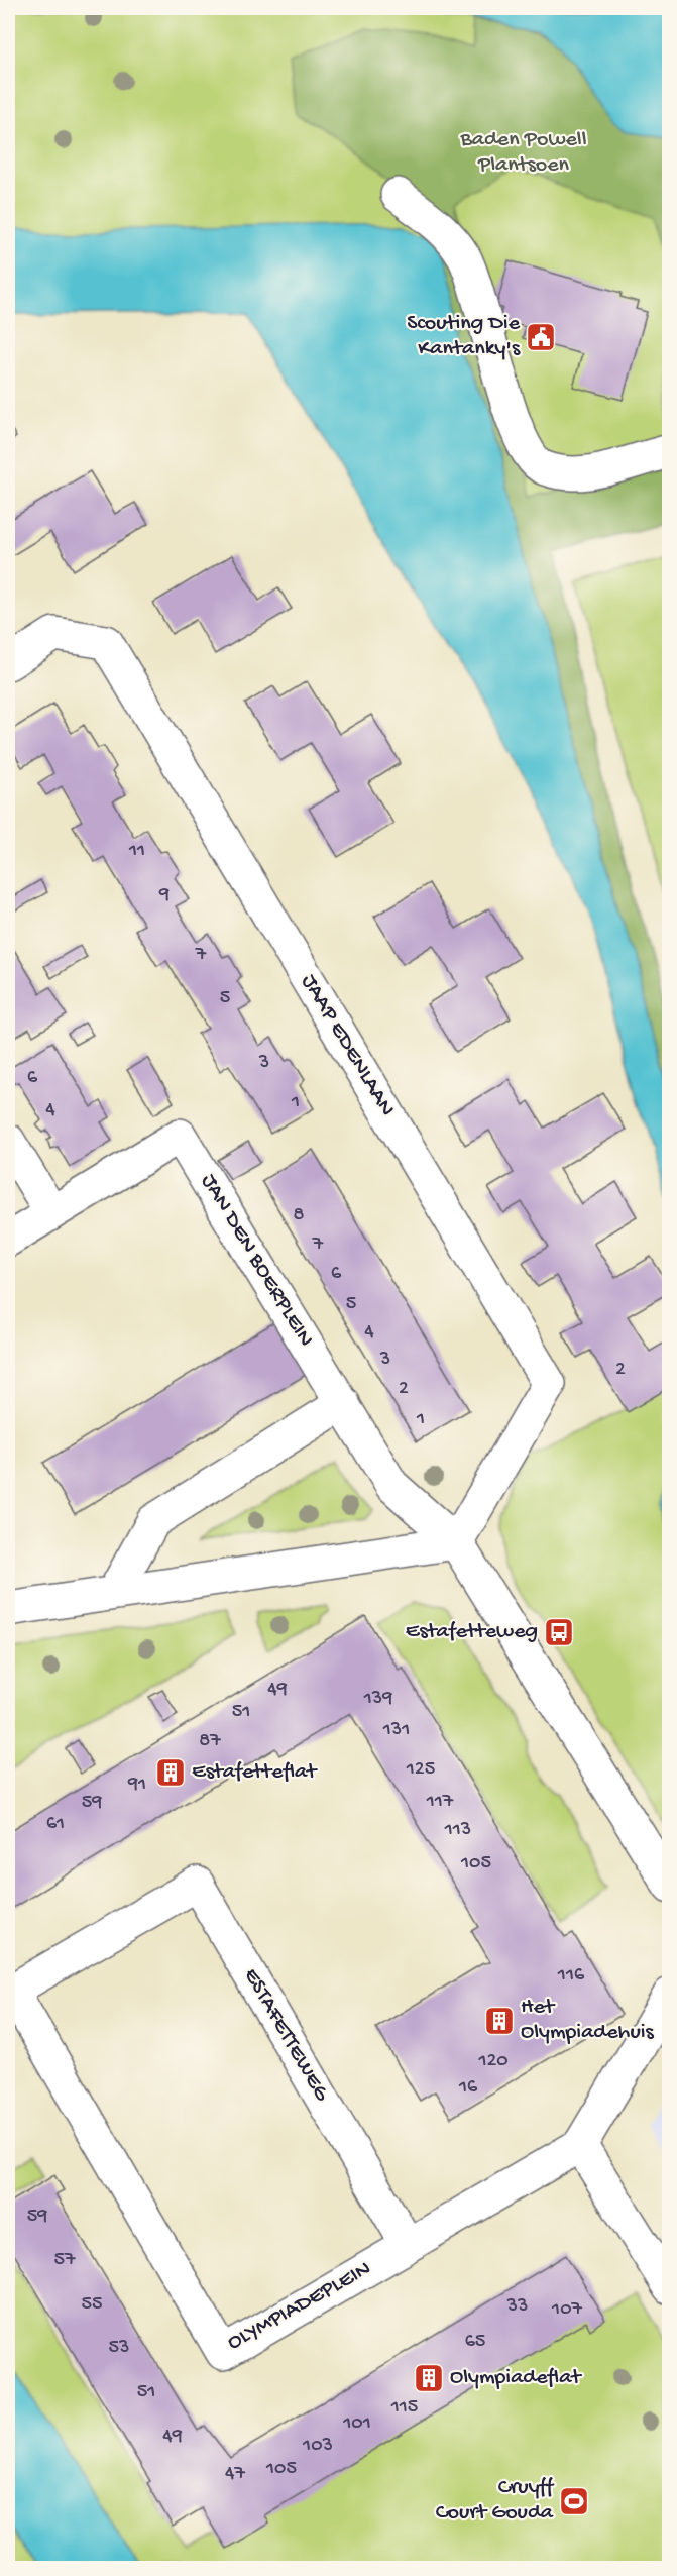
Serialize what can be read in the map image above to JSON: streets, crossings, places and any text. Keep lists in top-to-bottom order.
{
  "streets": {
    "street": [
      "JAAP EDENLAAN",
      "JAN DEN BOERPLEIN",
      "ESTAFETTEWEG",
      "OLYMPIADEPLEIN"
    ]
  },
  "crossings": [
    ["JAAP EDENLAAN", "JAN DEN BOERPLEIN"],
    ["ESTAFETTEWEG", "OLYMPIADEPLEIN"]
  ],
  "parks": ["Baden Powell Plantsoen"],
  "places": {
    "public building": ["Scouting Die Kantanky's"],
    "bus stop": ["Estafetteweg"],
    "building": ["Estafetteflat", "Het Olympiadehuis", "Olympiadeflat"],
    "sports": ["Cruyff Court Gouda"]
  },
  "house_numbers": [
    "11",
    "9",
    "7",
    "5",
    "3",
    "6",
    "1",
    "4",
    "8",
    "7",
    "6",
    "5",
    "4",
    "3",
    "2",
    "2",
    "1",
    "49",
    "139",
    "51",
    "131",
    "87",
    "125",
    "91",
    "117",
    "59",
    "61",
    "113",
    "105",
    "116",
    "120",
    "16",
    "59",
    "57",
    "55",
    "33",
    "107",
    "65",
    "53",
    "51",
    "115",
    "101",
    "49",
    "103",
    "105",
    "47"
  ]
}
